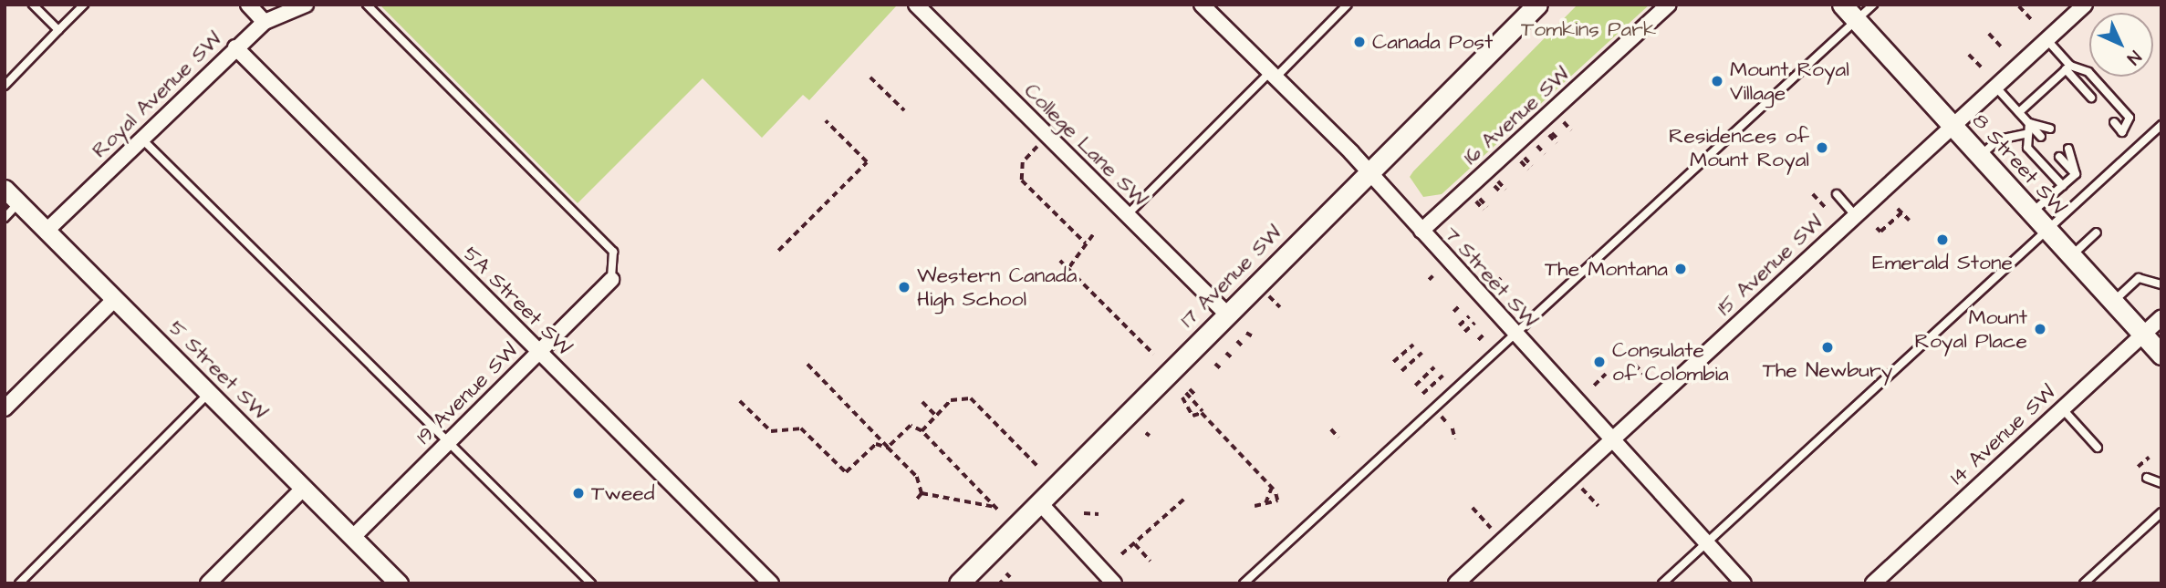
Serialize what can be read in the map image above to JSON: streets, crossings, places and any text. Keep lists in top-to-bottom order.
{
  "streets": {
    "main road": ["8 Street SW", "17 Avenue SW"],
    "street": [
      "Royal Avenue SW",
      "16 Avenue SW",
      "College Lane SW",
      "15 Avenue SW",
      "7 Street SW",
      "5A Street SW",
      "5 Street SW",
      "19 Avenue SW",
      "14 Avenue SW"
    ]
  },
  "crossings": [
    ["Royal Avenue SW", "5A Street SW"],
    ["Royal Avenue SW", "5 Street SW"],
    ["16 Avenue SW", "7 Street SW"],
    ["College Lane SW", "17 Avenue SW"],
    ["8 Street SW", "15 Avenue SW"],
    ["8 Street SW", "14 Avenue SW"],
    ["15 Avenue SW", "7 Street SW"],
    ["17 Avenue SW", "7 Street SW"],
    ["5A Street SW", "19 Avenue SW"],
    ["5 Street SW", "19 Avenue SW"]
  ],
  "parks": ["Tomkins Park"],
  "places": [
    "Canada Post",
    "Mount Royal Village",
    "Residences of Mount Royal",
    "Emerald Stone",
    "The Montana",
    "Western Canada High School",
    "Mount Royal Place",
    "The Newbury",
    "Consulate of Colombia",
    "Tweed"
  ],
  "north": "bottom right"
}
